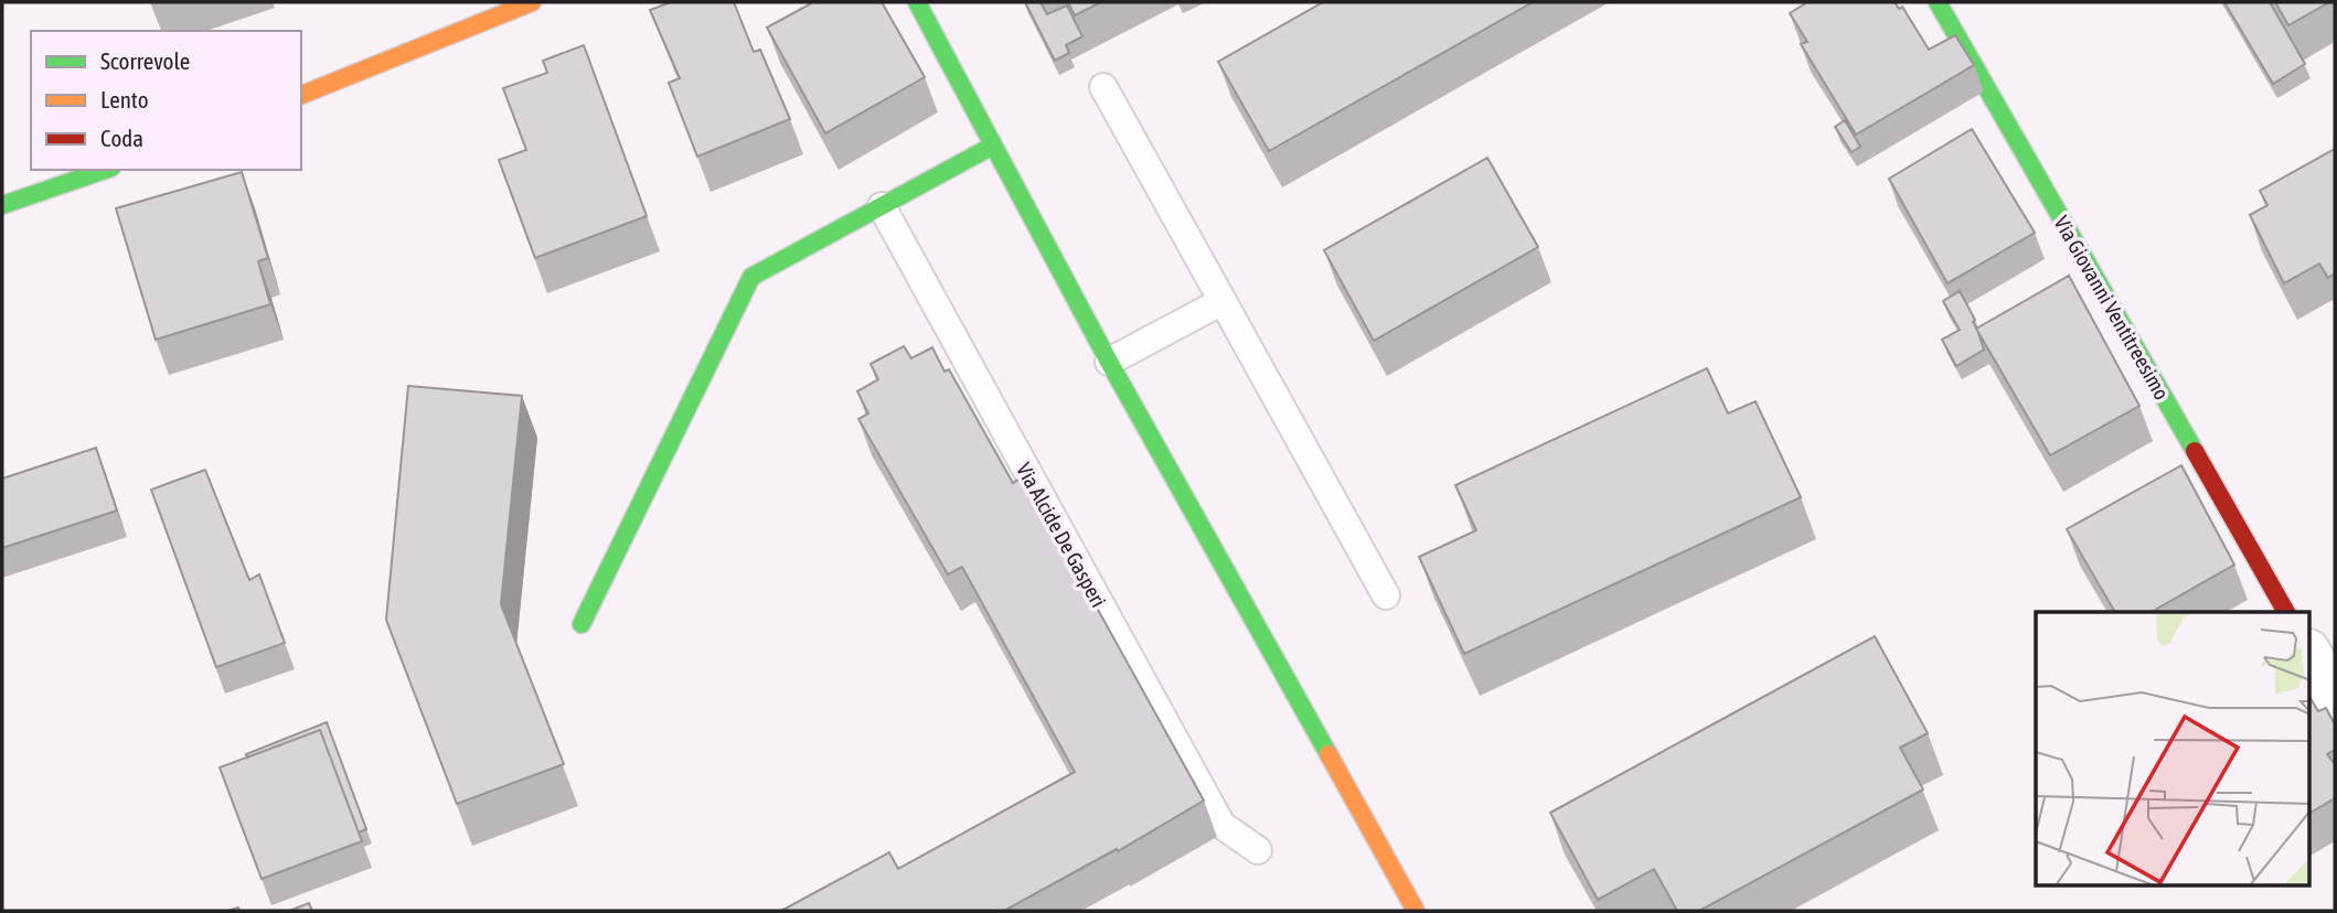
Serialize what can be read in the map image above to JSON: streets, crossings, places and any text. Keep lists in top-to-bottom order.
{
  "streets": {
    "street": ["Via Giovanni Ventitreesimo"],
    "lane": ["Via Alcide De Gasperi"]
  },
  "legend": ["Scorrevole", "Lento", "Coda"]
}
